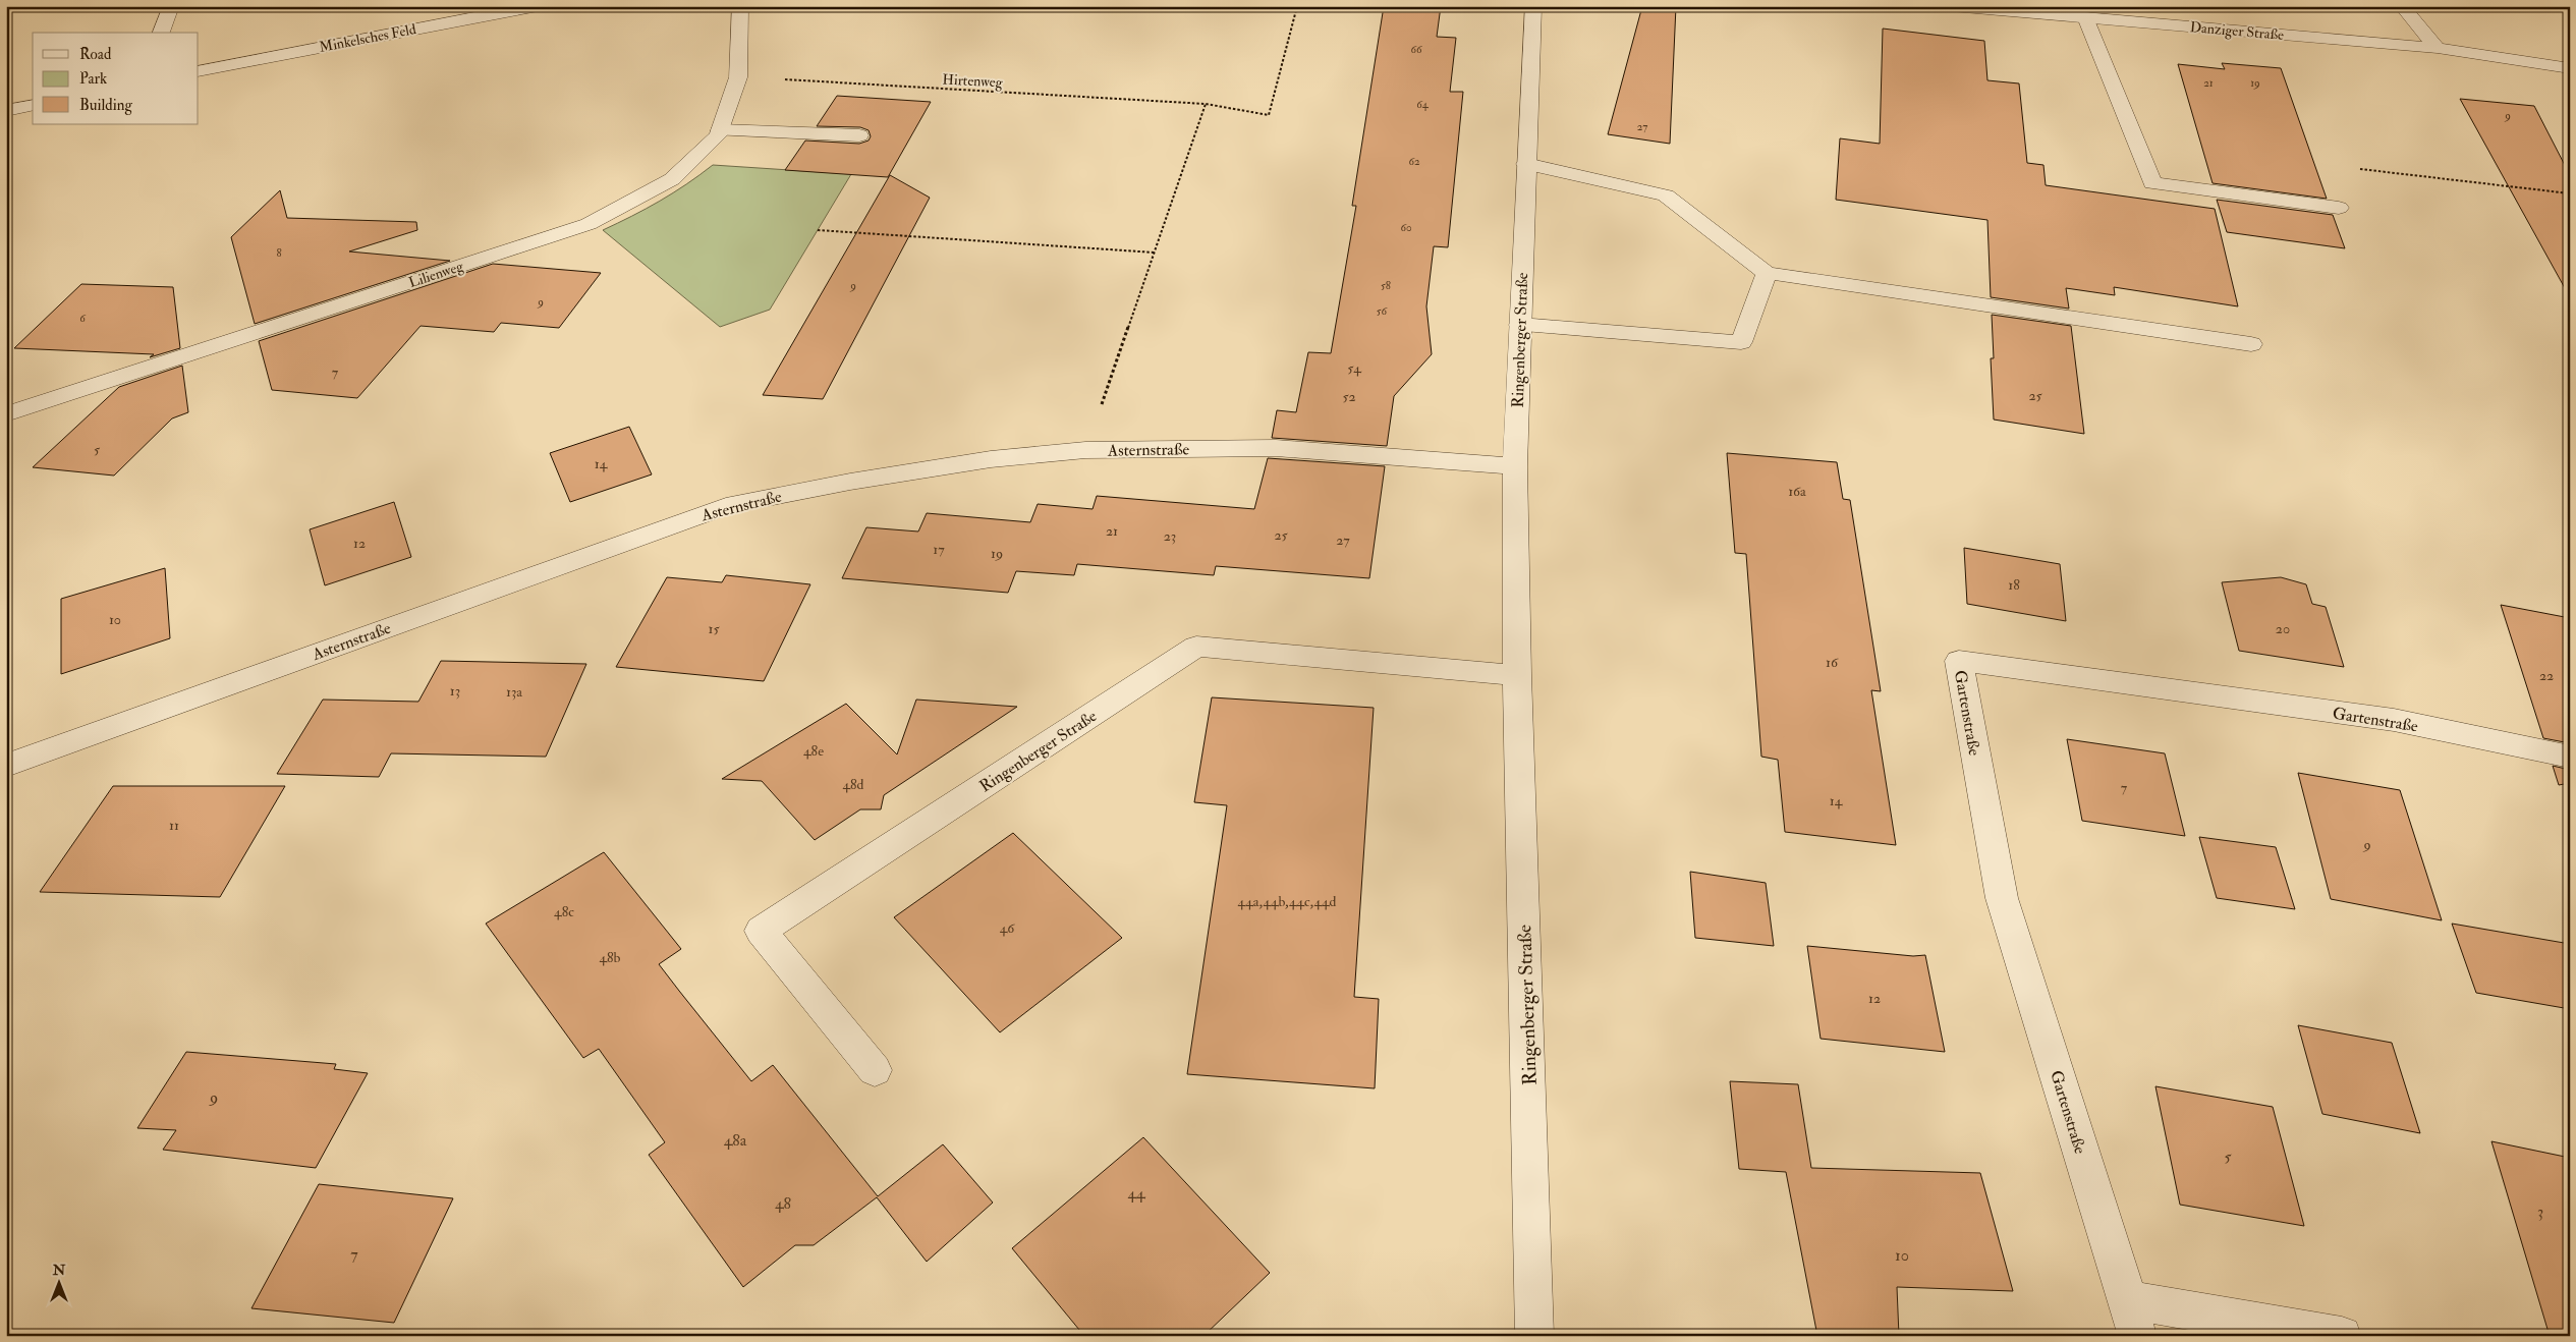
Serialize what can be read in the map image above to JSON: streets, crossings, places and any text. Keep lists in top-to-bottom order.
{
  "streets": {
    "street": [
      "Danziger Straße",
      "Minkelsches Feld",
      "Lilienweg",
      "Ringenberger Straße",
      "Asternstraße",
      "Gartenstraße"
    ],
    "path": ["Hirtenweg"]
  },
  "crossings": [
    ["Hirtenweg", "Lilienweg"],
    ["Ringenberger Straße", "Asternstraße"]
  ],
  "house_numbers": [
    "66",
    "21",
    "19",
    "64",
    "9",
    "27",
    "62",
    "60",
    "8",
    "9",
    "58",
    "9",
    "56",
    "6",
    "54",
    "7",
    "25",
    "52",
    "5",
    "14",
    "16a",
    "21",
    "25",
    "23",
    "27",
    "12",
    "17",
    "19",
    "18",
    "10",
    "15",
    "20",
    "16",
    "22",
    "13",
    "13a",
    "48e",
    "48d",
    "7",
    "14",
    "11",
    "9",
    "44a,44b,44c,44d",
    "48c",
    "46",
    "48b",
    "12",
    "9",
    "48a",
    "5",
    "44",
    "48",
    "3",
    "7",
    "10"
  ],
  "legend": ["Road", "Park", "Building"],
  "north": "top"
}
